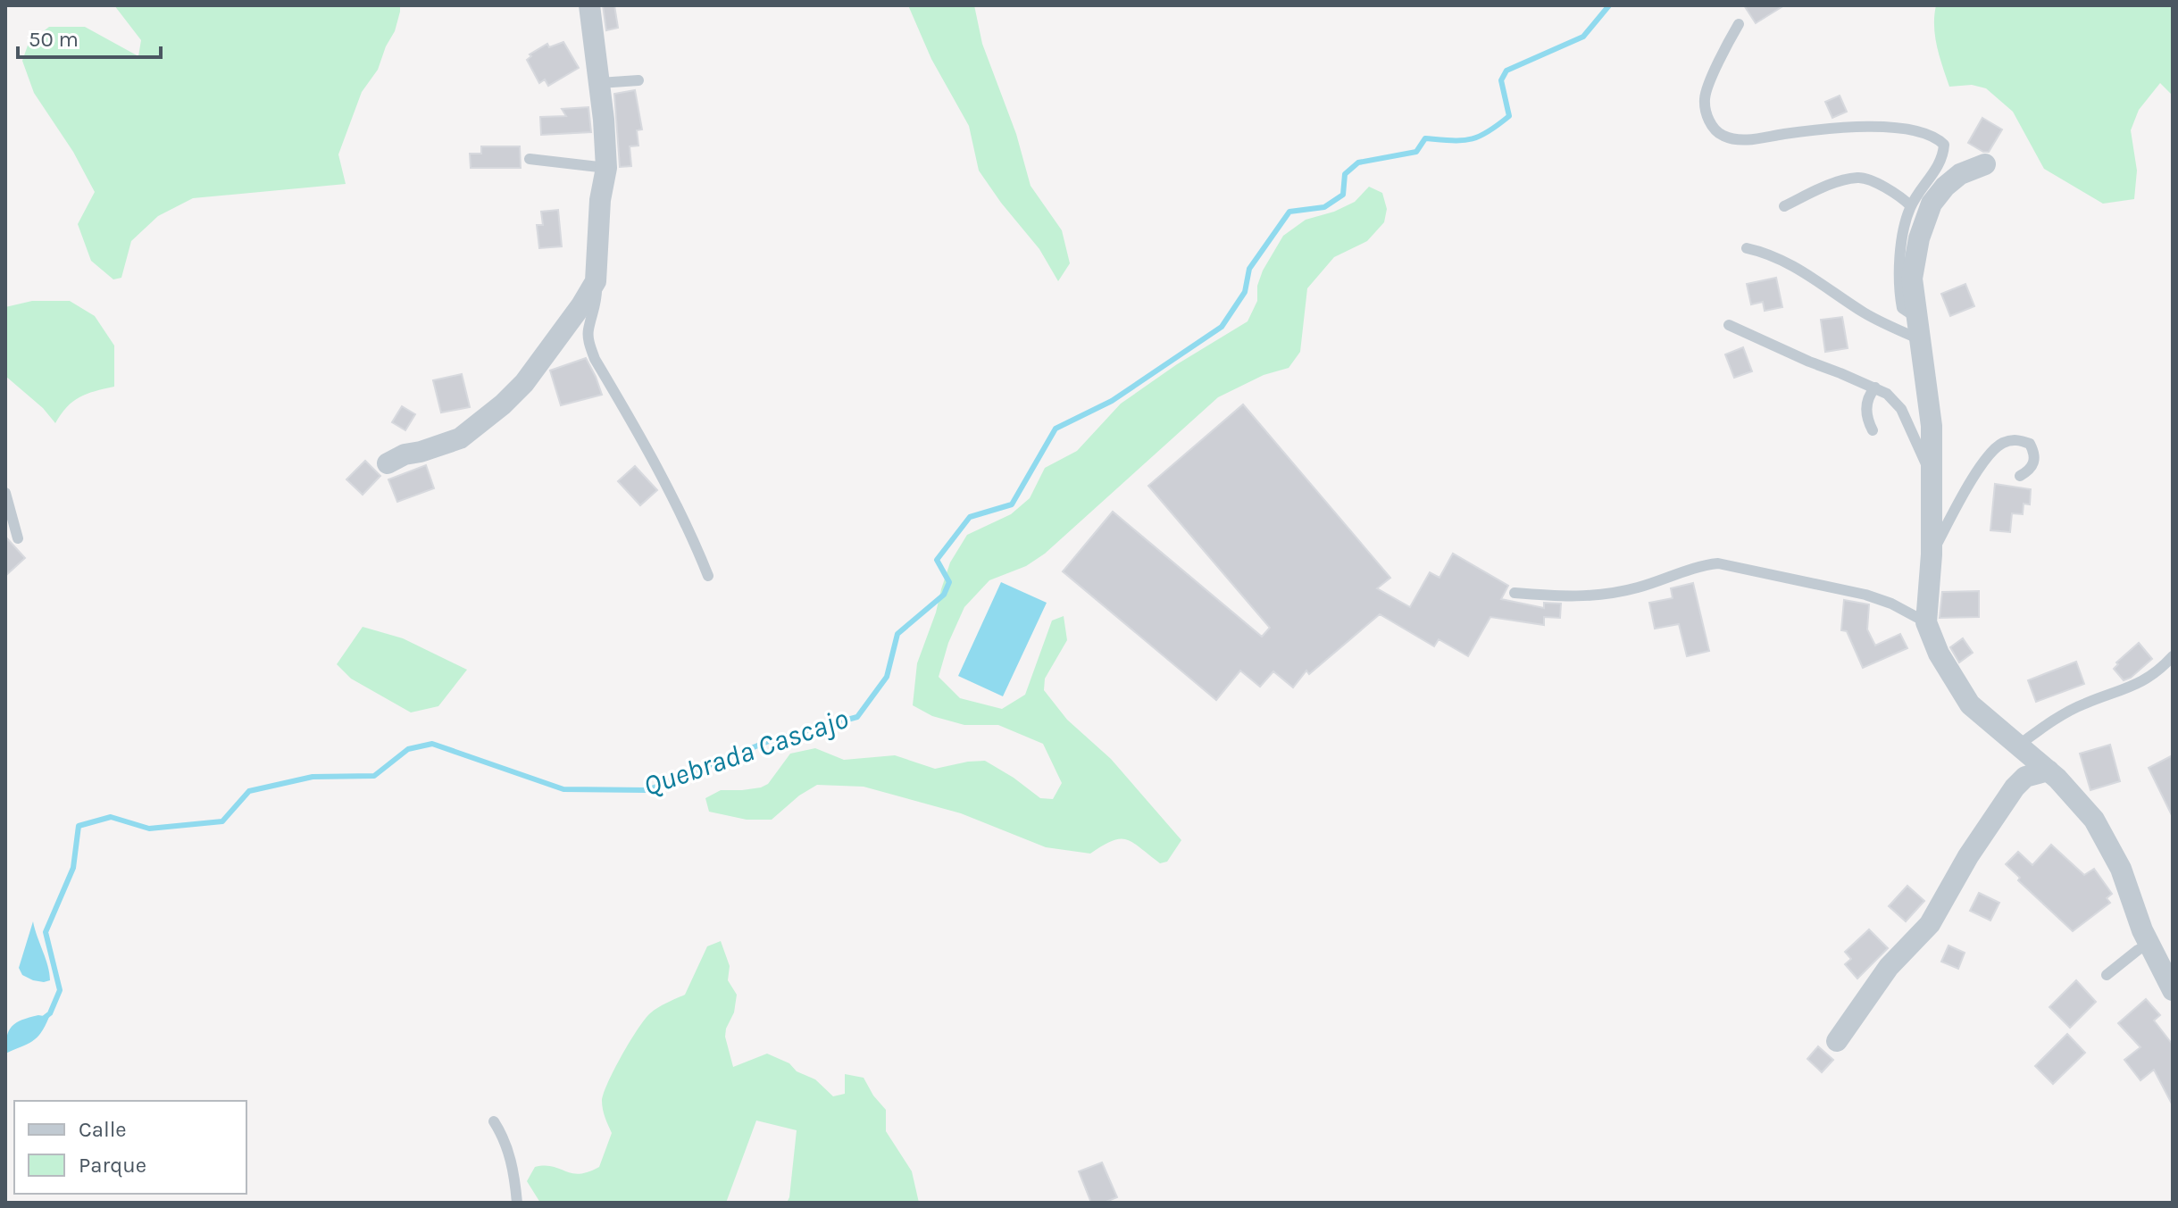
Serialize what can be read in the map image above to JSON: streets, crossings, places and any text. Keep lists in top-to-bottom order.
{
  "water": ["Quebrada Cascajo"],
  "legend": ["Calle", "Parque"],
  "scale_bar": "50 m"
}
